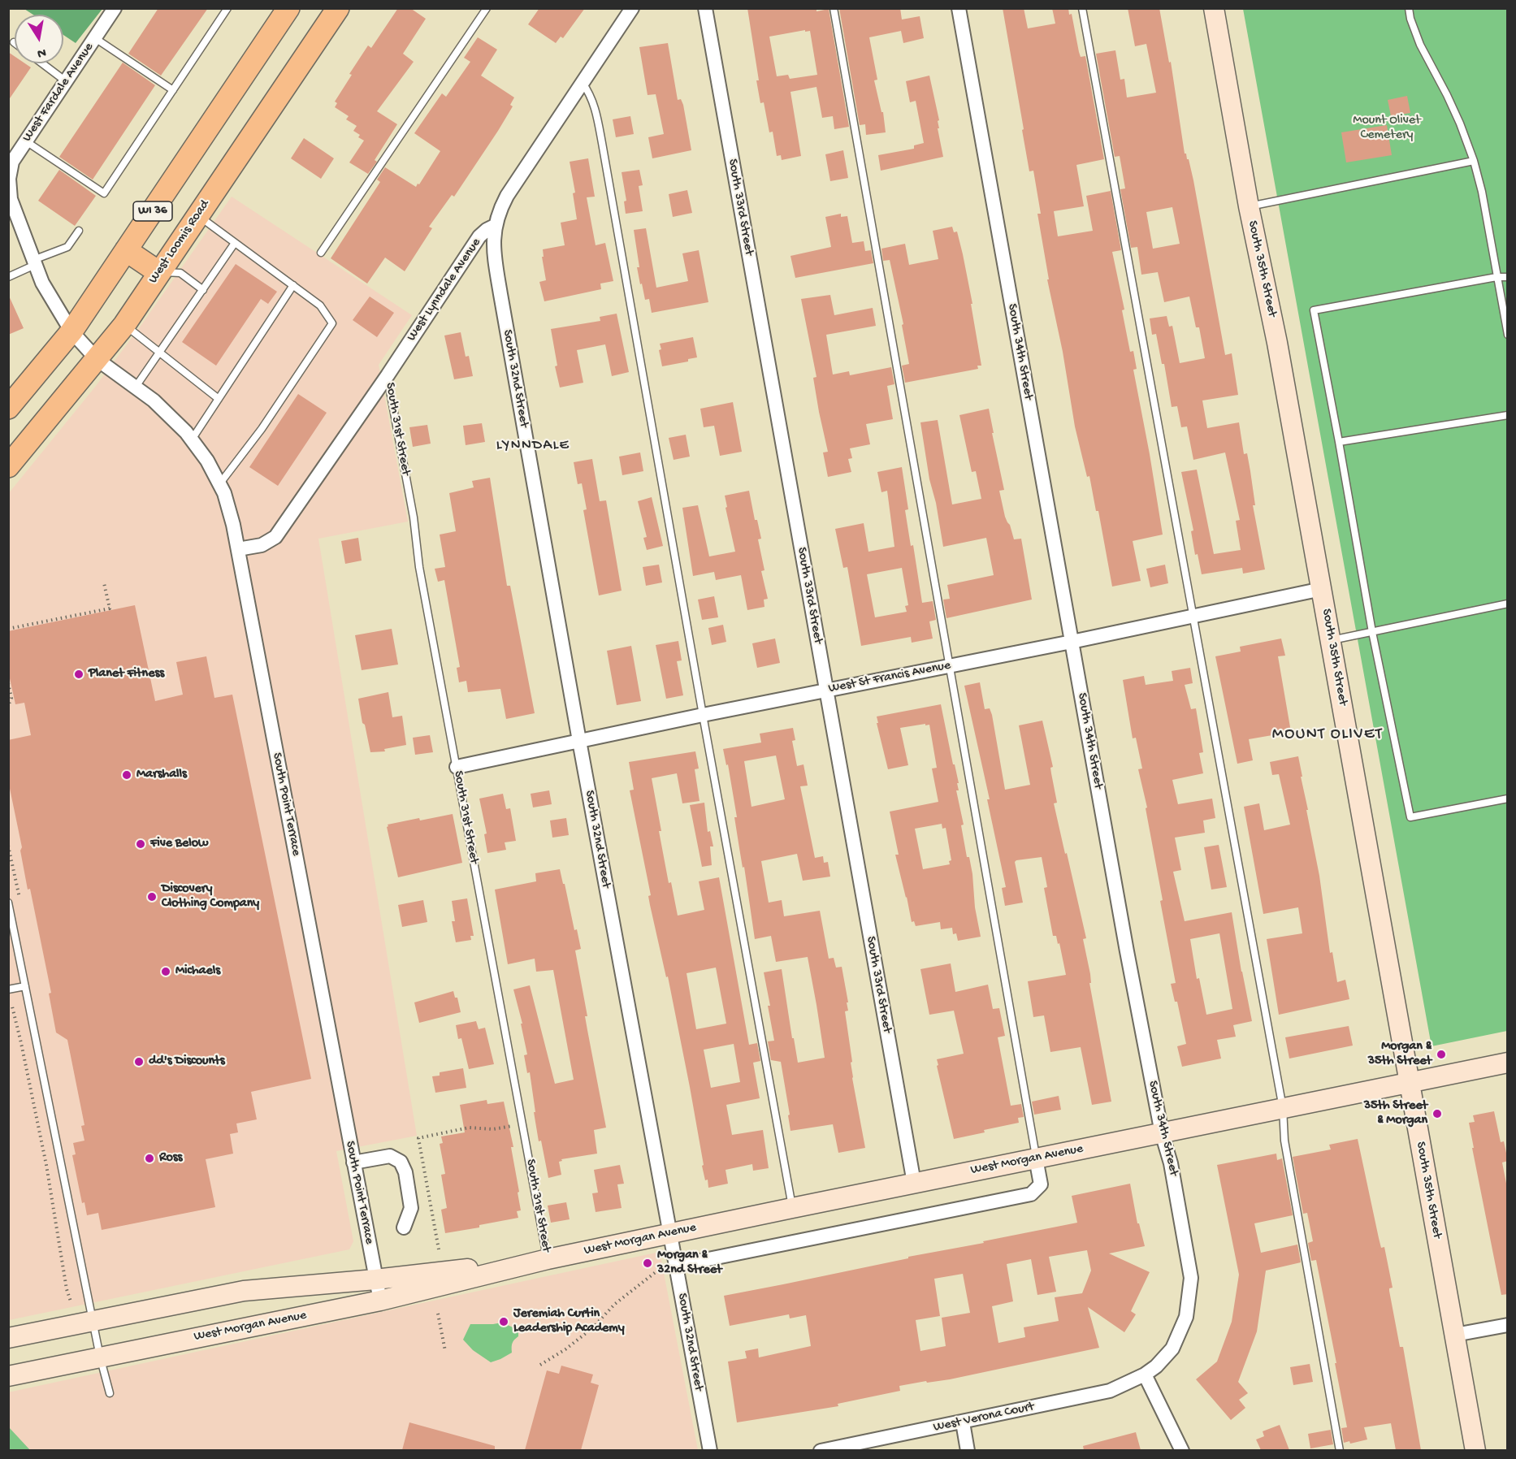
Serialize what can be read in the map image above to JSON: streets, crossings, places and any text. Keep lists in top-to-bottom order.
{
  "streets": {
    "main road": ["WI 36", "West Loomis Road"],
    "street": [
      "West Fardale Avenue",
      "South 33rd Street",
      "South 35th Street",
      "West Lynndale Avenue",
      "South 34th Street",
      "South 32nd Street",
      "West St Francis Avenue",
      "South Point Terrace",
      "West Morgan Avenue",
      "West Verona Court"
    ],
    "lane": ["South 31st Street"]
  },
  "crossings": [
    ["West Fardale Avenue", "WI 36"],
    ["West Fardale Avenue", "West Loomis Road"],
    ["West Fardale Avenue", "South Point Terrace"],
    ["South 33rd Street", "West St Francis Avenue"],
    ["South 33rd Street", "West Morgan Avenue"],
    ["West Loomis Road", "South Point Terrace"],
    ["South 35th Street", "West St Francis Avenue"],
    ["South 35th Street", "West Morgan Avenue"],
    ["West Lynndale Avenue", "South 32nd Street"],
    ["West Lynndale Avenue", "South 31st Street"],
    ["West Lynndale Avenue", "South Point Terrace"],
    ["South 34th Street", "West St Francis Avenue"],
    ["South 34th Street", "West Morgan Avenue"],
    ["South 34th Street", "West Verona Court"],
    ["South 32nd Street", "West St Francis Avenue"],
    ["South 32nd Street", "West Morgan Avenue"],
    ["South 31st Street", "West St Francis Avenue"],
    ["South 31st Street", "West Morgan Avenue"],
    ["South Point Terrace", "West Morgan Avenue"]
  ],
  "districts": ["LYNNDALE", "MOUNT OLIVET"],
  "parks": ["Mount Olivet Cemetery"],
  "places": [
    "Planet Fitness",
    "Marshalls",
    "Five Below",
    "Discovery Clothing Company",
    "Michaels",
    "Morgan & 35th Street",
    "dd's Discounts",
    "35th Street & Morgan",
    "Ross",
    "Morgan & 32nd Street",
    "Jeremiah Curtin Leadership Academy"
  ],
  "north": "bottom"
}
